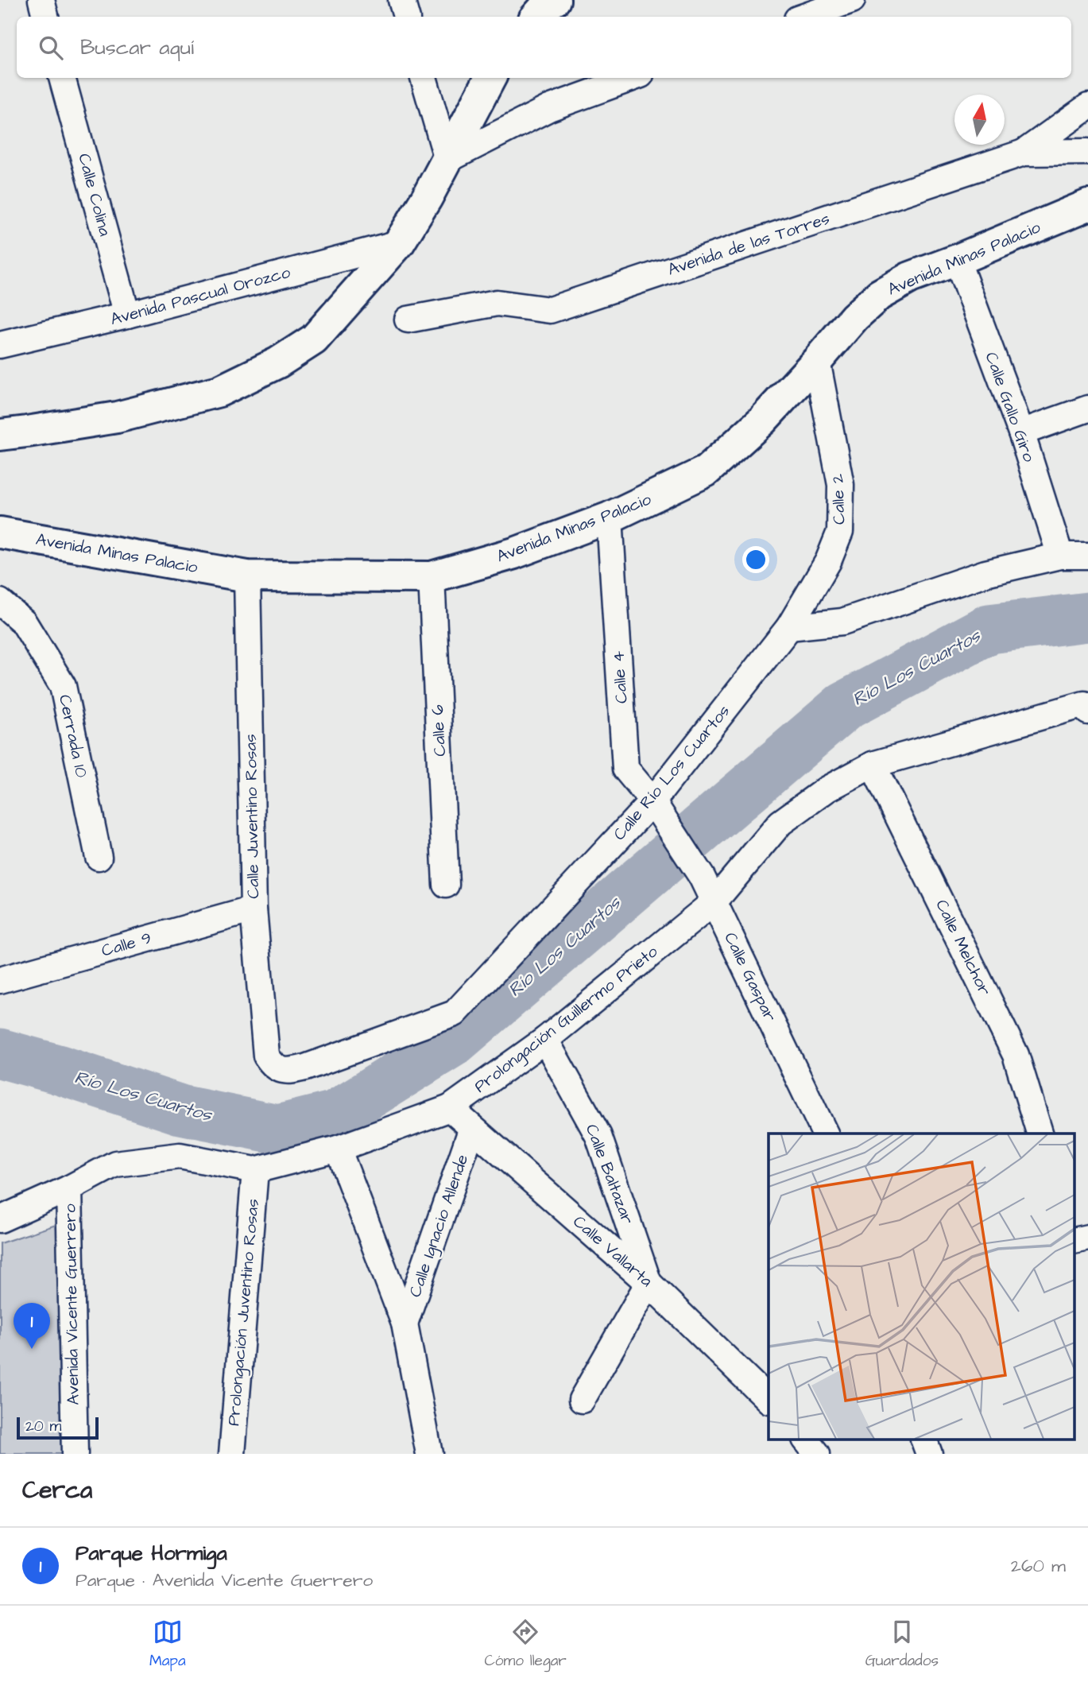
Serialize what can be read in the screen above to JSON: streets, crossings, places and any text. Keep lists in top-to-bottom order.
{
  "streets": {
    "main road": ["Avenida Minas Palacio"],
    "street": [
      "Calle Colina",
      "Avenida de las Torres",
      "Avenida Pascual Orozco",
      "Calle Gallo Giro",
      "Calle 2",
      "Calle 4",
      "Calle 6",
      "Cerrada 10",
      "Calle Río Los Cuartos",
      "Calle Juventino Rosas",
      "Calle 9",
      "Calle Melchor",
      "Calle Gaspar",
      "Prolongación Guillermo Prieto",
      "Calle Baltazar",
      "Calle Ignacio Allende",
      "Calle Vallarta",
      "Avenida Vicente Guerrero",
      "Prolongación Juventino Rosas"
    ]
  },
  "crossings": [
    ["Calle Colina", "Avenida Pascual Orozco"],
    ["Avenida Minas Palacio", "Calle Gallo Giro"],
    ["Avenida Minas Palacio", "Calle 2"],
    ["Avenida Minas Palacio", "Calle 4"],
    ["Avenida Minas Palacio", "Calle 6"],
    ["Avenida Minas Palacio", "Calle Juventino Rosas"],
    ["Calle 2", "Calle Río Los Cuartos"],
    ["Calle 4", "Calle Río Los Cuartos"],
    ["Calle 4", "Calle Gaspar"],
    ["Calle Río Los Cuartos", "Calle Juventino Rosas"],
    ["Calle Juventino Rosas", "Calle 9"],
    ["Calle Melchor", "Prolongación Guillermo Prieto"],
    ["Calle Gaspar", "Prolongación Guillermo Prieto"],
    ["Prolongación Guillermo Prieto", "Calle Baltazar"],
    ["Prolongación Guillermo Prieto", "Calle Ignacio Allende"],
    ["Prolongación Guillermo Prieto", "Calle Vallarta"],
    ["Prolongación Guillermo Prieto", "Avenida Vicente Guerrero"],
    ["Prolongación Guillermo Prieto", "Prolongación Juventino Rosas"],
    ["Calle Baltazar", "Calle Vallarta"],
    ["Calle Ignacio Allende", "Calle Vallarta"]
  ],
  "water": ["Río Los Cuartos"],
  "scale_bar": "20 m",
  "north": "top",
  "page": {
    "search": "Buscar aquí",
    "pins": "1",
    "scale": "20 m",
    "heading": "Cerca",
    "list": [
      {
        "mark": "1",
        "name": "Parque Hormiga",
        "note": "Parque · Avenida Vicente Guerrero",
        "value": "260 m"
      }
    ],
    "nav": ["Mapa", "Cómo llegar", "Guardados"]
  }
}
